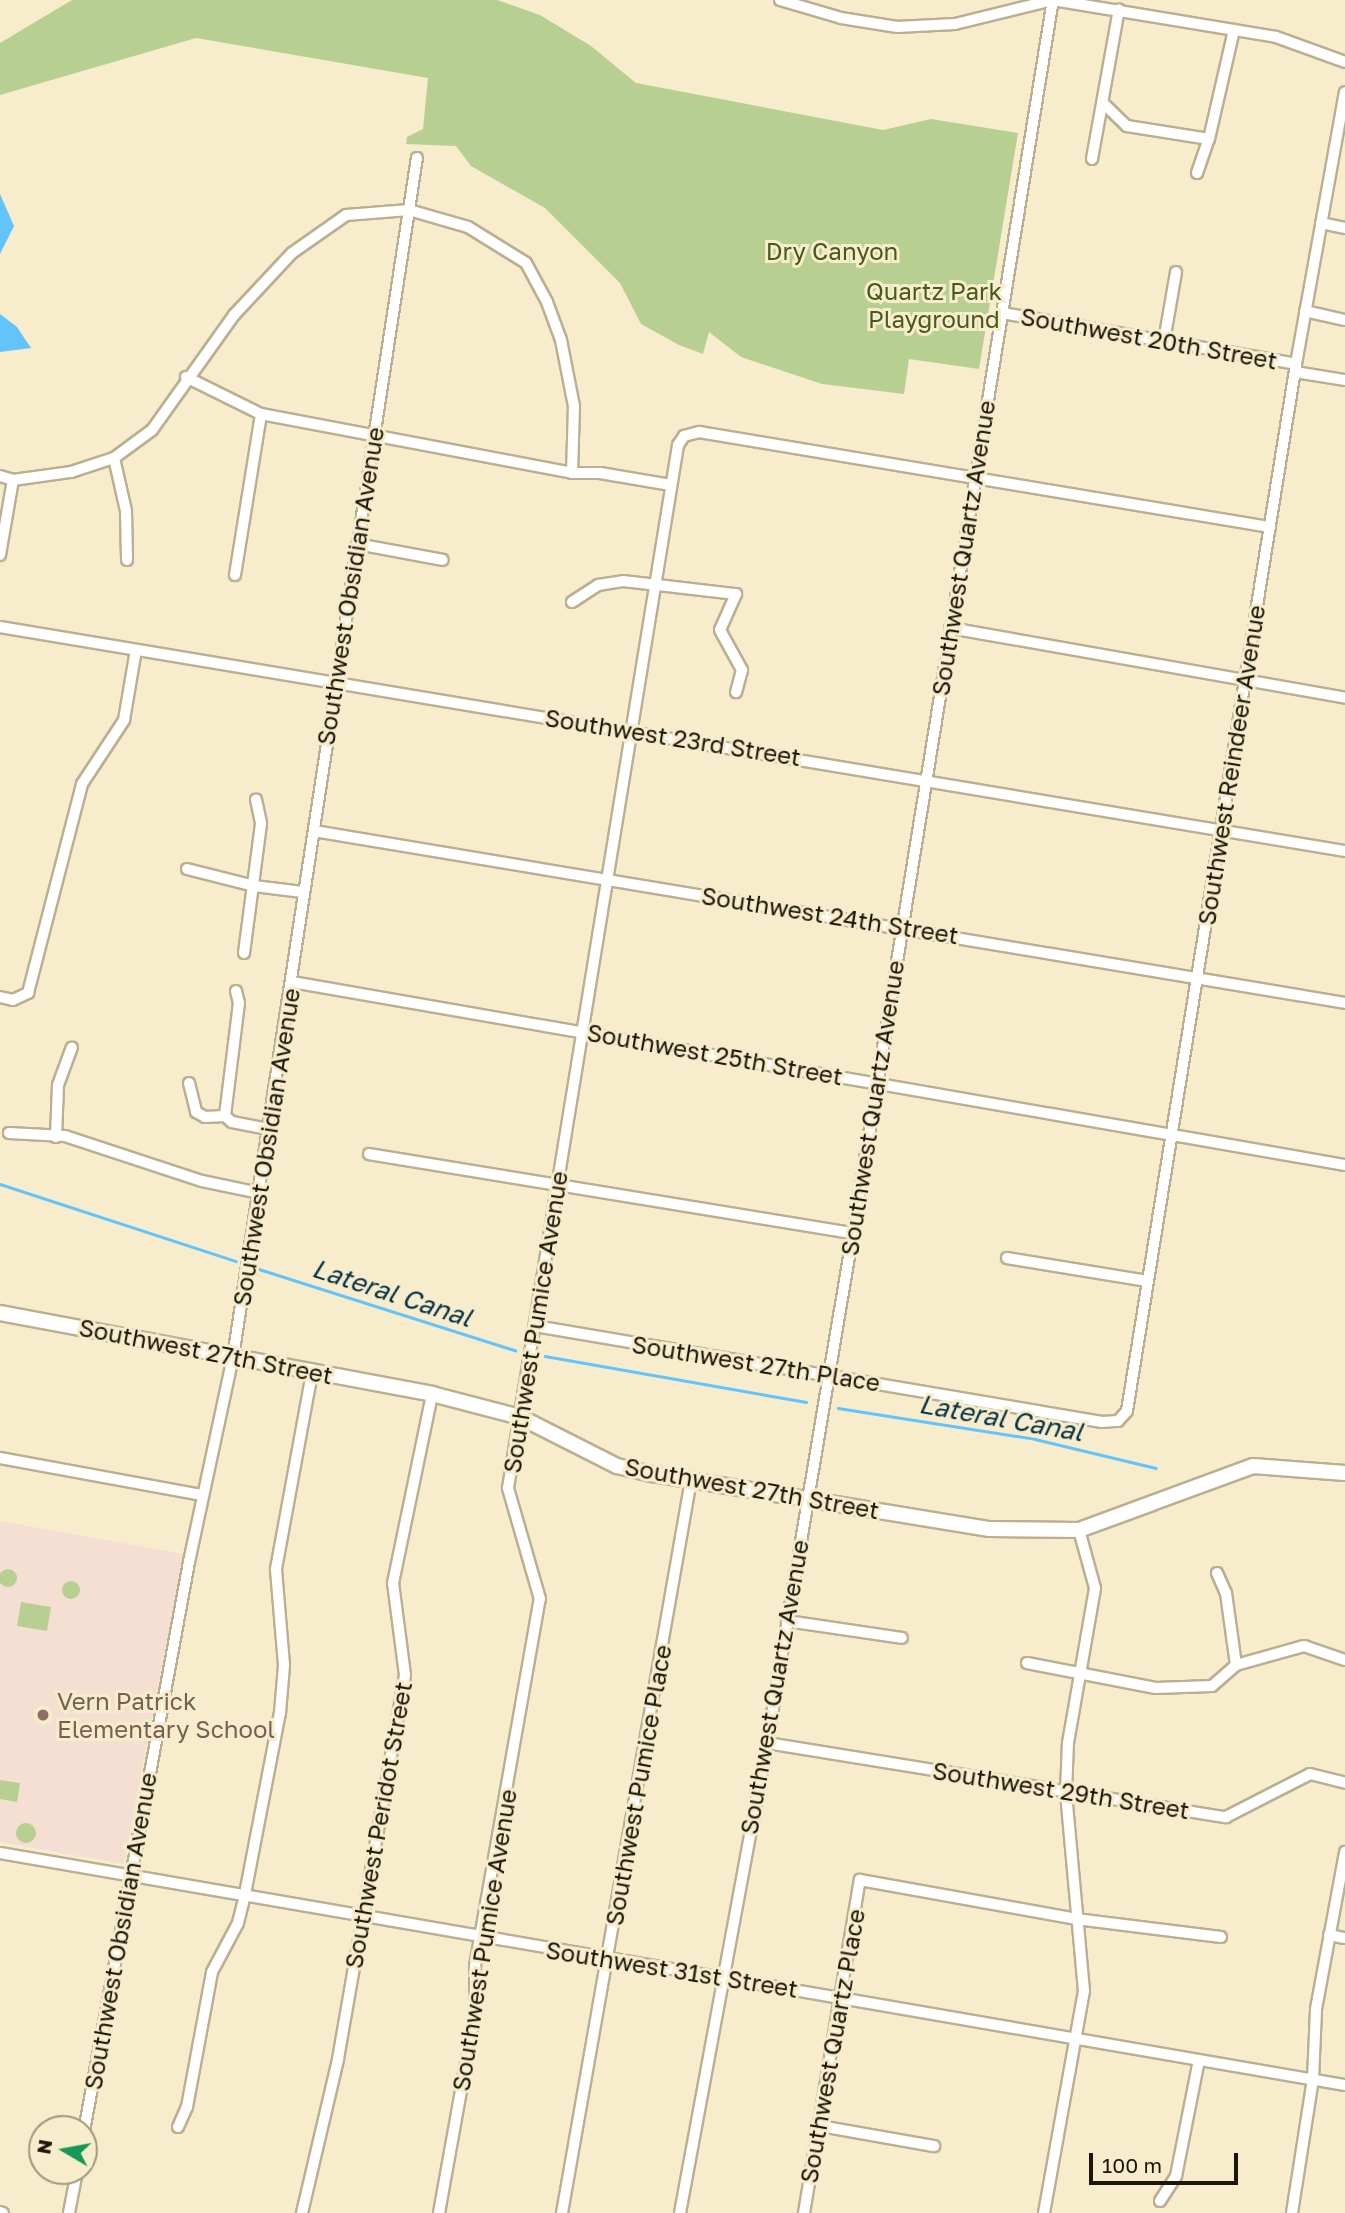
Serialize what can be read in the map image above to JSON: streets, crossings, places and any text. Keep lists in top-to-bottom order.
{
  "streets": {
    "main road": ["Southwest 27th Street"],
    "street": [
      "Southwest 20th Street",
      "Southwest Quartz Avenue",
      "Southwest Obsidian Avenue",
      "Southwest 23rd Street",
      "Southwest Reindeer Avenue",
      "Southwest 24th Street",
      "Southwest 25th Street",
      "Southwest Pumice Avenue",
      "Southwest 27th Place",
      "Southwest Pumice Place",
      "Southwest 29th Street",
      "Southwest Peridot Street",
      "Southwest 31st Street",
      "Southwest Quartz Place"
    ]
  },
  "crossings": [
    ["Southwest 20th Street", "Southwest Quartz Avenue"],
    ["Southwest 20th Street", "Southwest Reindeer Avenue"],
    ["Southwest Quartz Avenue", "Southwest 23rd Street"],
    ["Southwest Quartz Avenue", "Southwest 24th Street"],
    ["Southwest Quartz Avenue", "Southwest 25th Street"],
    ["Southwest Quartz Avenue", "Southwest Pumice Avenue"],
    ["Southwest Quartz Avenue", "Southwest 27th Street"],
    ["Southwest Quartz Avenue", "Southwest 27th Place"],
    ["Southwest Quartz Avenue", "Southwest 29th Street"],
    ["Southwest Quartz Avenue", "Southwest 31st Street"],
    ["Southwest Obsidian Avenue", "Southwest 23rd Street"],
    ["Southwest Obsidian Avenue", "Southwest 24th Street"],
    ["Southwest Obsidian Avenue", "Southwest 25th Street"],
    ["Southwest Obsidian Avenue", "Southwest 27th Street"],
    ["Southwest Obsidian Avenue", "Southwest 31st Street"],
    ["Southwest 23rd Street", "Southwest Reindeer Avenue"],
    ["Southwest 23rd Street", "Southwest Pumice Avenue"],
    ["Southwest Reindeer Avenue", "Southwest 24th Street"],
    ["Southwest Reindeer Avenue", "Southwest 25th Street"],
    ["Southwest Reindeer Avenue", "Southwest 27th Place"],
    ["Southwest 24th Street", "Southwest Pumice Avenue"],
    ["Southwest 25th Street", "Southwest Pumice Avenue"],
    ["Southwest Pumice Avenue", "Southwest 27th Street"],
    ["Southwest Pumice Avenue", "Southwest 27th Place"],
    ["Southwest Pumice Avenue", "Southwest 31st Street"],
    ["Southwest 27th Street", "Southwest Pumice Place"],
    ["Southwest 27th Street", "Southwest Peridot Street"],
    ["Southwest Pumice Place", "Southwest 31st Street"],
    ["Southwest Peridot Street", "Southwest 31st Street"],
    ["Southwest 31st Street", "Southwest Quartz Place"]
  ],
  "water": ["Lateral Canal"],
  "parks": ["Dry Canyon", "Quartz Park Playground"],
  "places": ["Vern Patrick Elementary School"],
  "scale_bar": "100 m",
  "north": "left"
}
